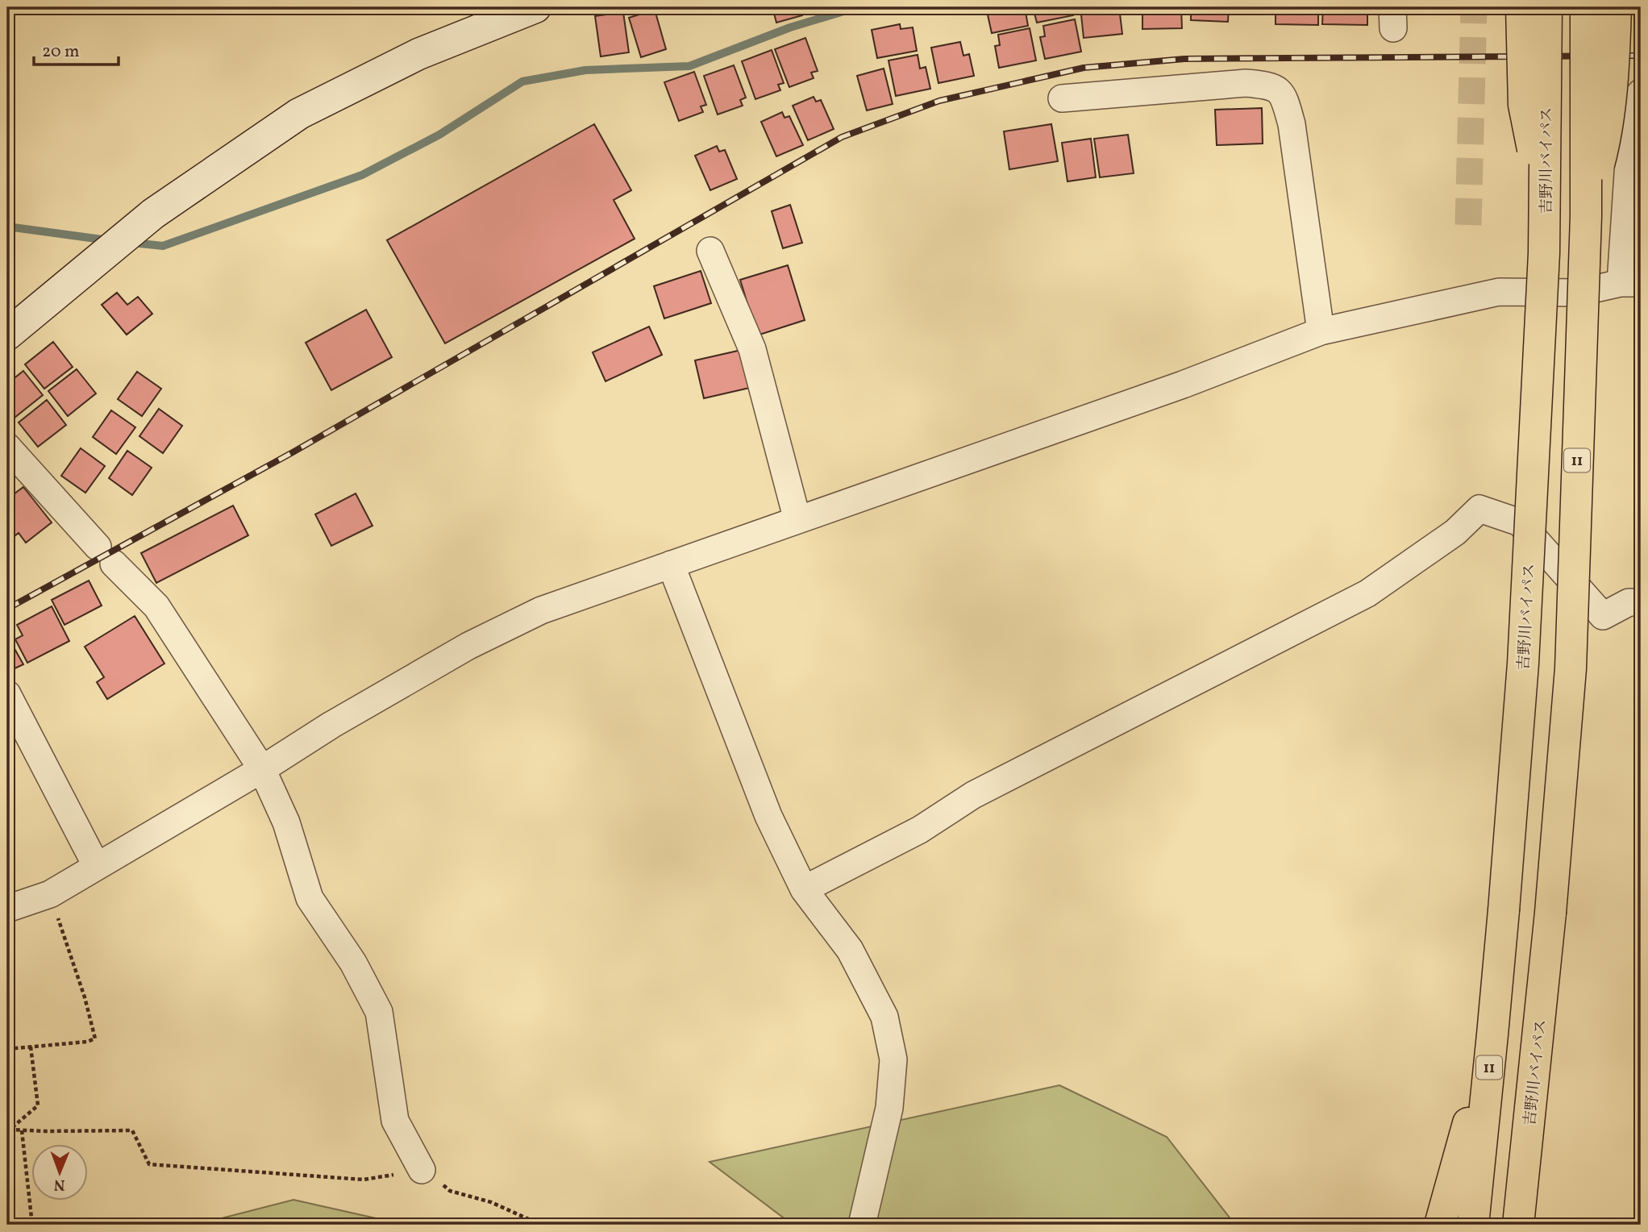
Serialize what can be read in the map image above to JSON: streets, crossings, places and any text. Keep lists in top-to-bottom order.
{
  "streets": {
    "highway": ["吉野川バイパス", "11"]
  },
  "scale_bar": "20 m",
  "north": "bottom"
}
